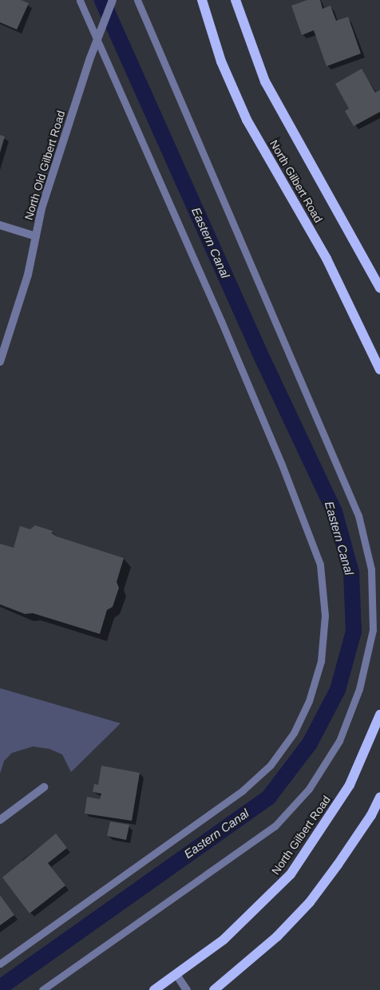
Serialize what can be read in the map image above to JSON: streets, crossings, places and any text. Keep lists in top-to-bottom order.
{
  "streets": {
    "main road": ["North Gilbert Road"],
    "street": ["North Old Gilbert Road"]
  },
  "water": ["Eastern Canal"]
}
